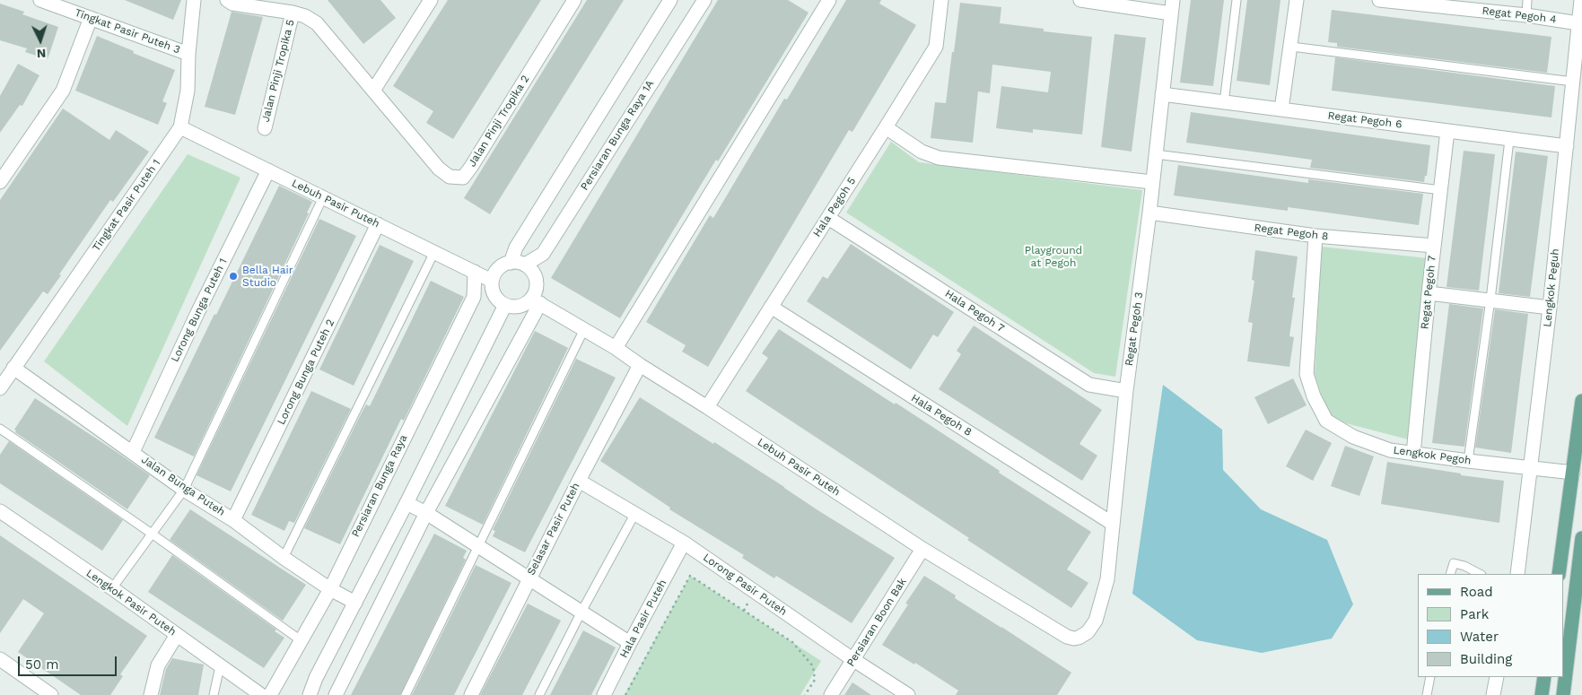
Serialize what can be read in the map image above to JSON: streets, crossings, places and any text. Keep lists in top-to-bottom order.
{
  "streets": {
    "street": [
      "Regat Pegoh 4",
      "Tingkat Pasir Puteh 3",
      "Jalan Pinji Tropika 5",
      "Regat Pegoh 6",
      "Jalan Pinji Tropika 2",
      "Persiaran Bunga Raya 1A",
      "Lebuh Pasir Puteh",
      "Tingkat Pasir Puteh 1",
      "Hala Pegoh 5",
      "Regat Pegoh 8",
      "Lengkok Peguh",
      "Regat Pegoh 7",
      "Lorong Bunga Puteh 1",
      "Hala Pegoh 7",
      "Regat Pegoh 3",
      "Lorong Bunga Puteh 2",
      "Hala Pegoh 8",
      "Lengkok Pegoh",
      "Jalan Bunga Puteh",
      "Persiaran Bunga Raya",
      "Selasar Pasir Puteh",
      "Lorong Pasir Puteh",
      "Lengkok Pasir Puteh",
      "Hala Pasir Puteh",
      "Persiaran Boon Bak"
    ]
  },
  "crossings": [
    ["Regat Pegoh 4", "Lengkok Peguh"],
    ["Tingkat Pasir Puteh 3", "Tingkat Pasir Puteh 1"],
    ["Regat Pegoh 6", "Lengkok Peguh"],
    ["Regat Pegoh 6", "Regat Pegoh 7"],
    ["Regat Pegoh 6", "Regat Pegoh 3"],
    ["Persiaran Bunga Raya 1A", "Lebuh Pasir Puteh"],
    ["Lebuh Pasir Puteh", "Tingkat Pasir Puteh 1"],
    ["Lebuh Pasir Puteh", "Hala Pegoh 5"],
    ["Lebuh Pasir Puteh", "Lorong Bunga Puteh 1"],
    ["Lebuh Pasir Puteh", "Regat Pegoh 3"],
    ["Lebuh Pasir Puteh", "Lorong Bunga Puteh 2"],
    ["Lebuh Pasir Puteh", "Persiaran Bunga Raya"],
    ["Lebuh Pasir Puteh", "Selasar Pasir Puteh"],
    ["Lebuh Pasir Puteh", "Persiaran Boon Bak"],
    ["Tingkat Pasir Puteh 1", "Jalan Bunga Puteh"],
    ["Hala Pegoh 5", "Hala Pegoh 7"],
    ["Hala Pegoh 5", "Hala Pegoh 8"],
    ["Regat Pegoh 8", "Regat Pegoh 7"],
    ["Regat Pegoh 8", "Regat Pegoh 3"],
    ["Regat Pegoh 8", "Lengkok Pegoh"],
    ["Lengkok Peguh", "Lengkok Pegoh"],
    ["Regat Pegoh 7", "Lengkok Pegoh"],
    ["Lorong Bunga Puteh 1", "Jalan Bunga Puteh"],
    ["Hala Pegoh 7", "Regat Pegoh 3"],
    ["Regat Pegoh 3", "Hala Pegoh 8"],
    ["Lorong Bunga Puteh 2", "Jalan Bunga Puteh"],
    ["Jalan Bunga Puteh", "Persiaran Bunga Raya"],
    ["Selasar Pasir Puteh", "Lorong Pasir Puteh"],
    ["Lorong Pasir Puteh", "Hala Pasir Puteh"],
    ["Lorong Pasir Puteh", "Persiaran Boon Bak"]
  ],
  "parks": ["Playground at Pegoh"],
  "places": ["Bella Hair Studio"],
  "legend": [
    "Road",
    "Park",
    "Water",
    "Building"
  ],
  "scale_bar": "50 m",
  "north": "bottom"
}
